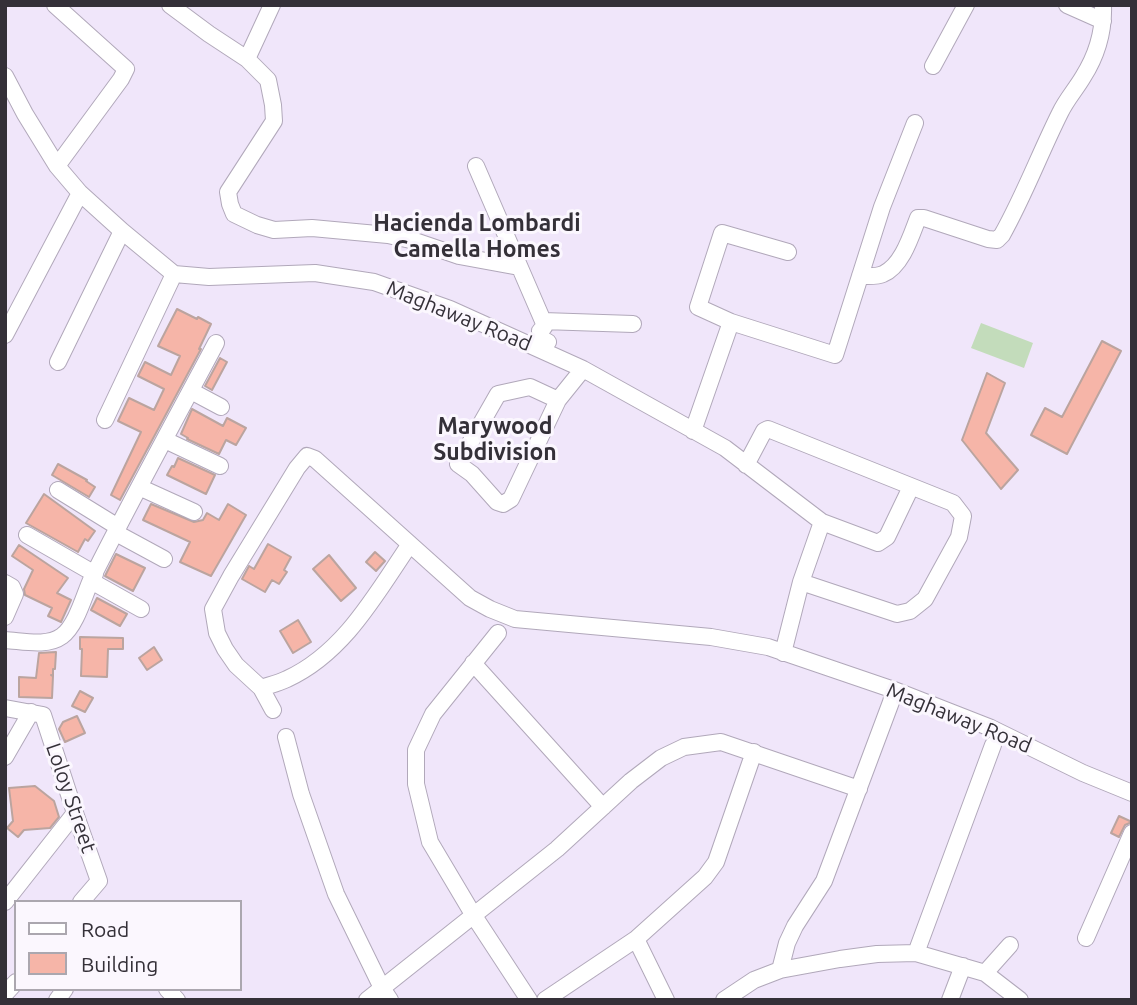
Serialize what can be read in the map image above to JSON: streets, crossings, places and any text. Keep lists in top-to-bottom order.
{
  "streets": {
    "street": ["Maghaway Road", "Loloy Street"]
  },
  "districts": ["Hacienda Lombardi Camella Homes", "Marywood Subdivision"],
  "legend": ["Road", "Building"]
}
